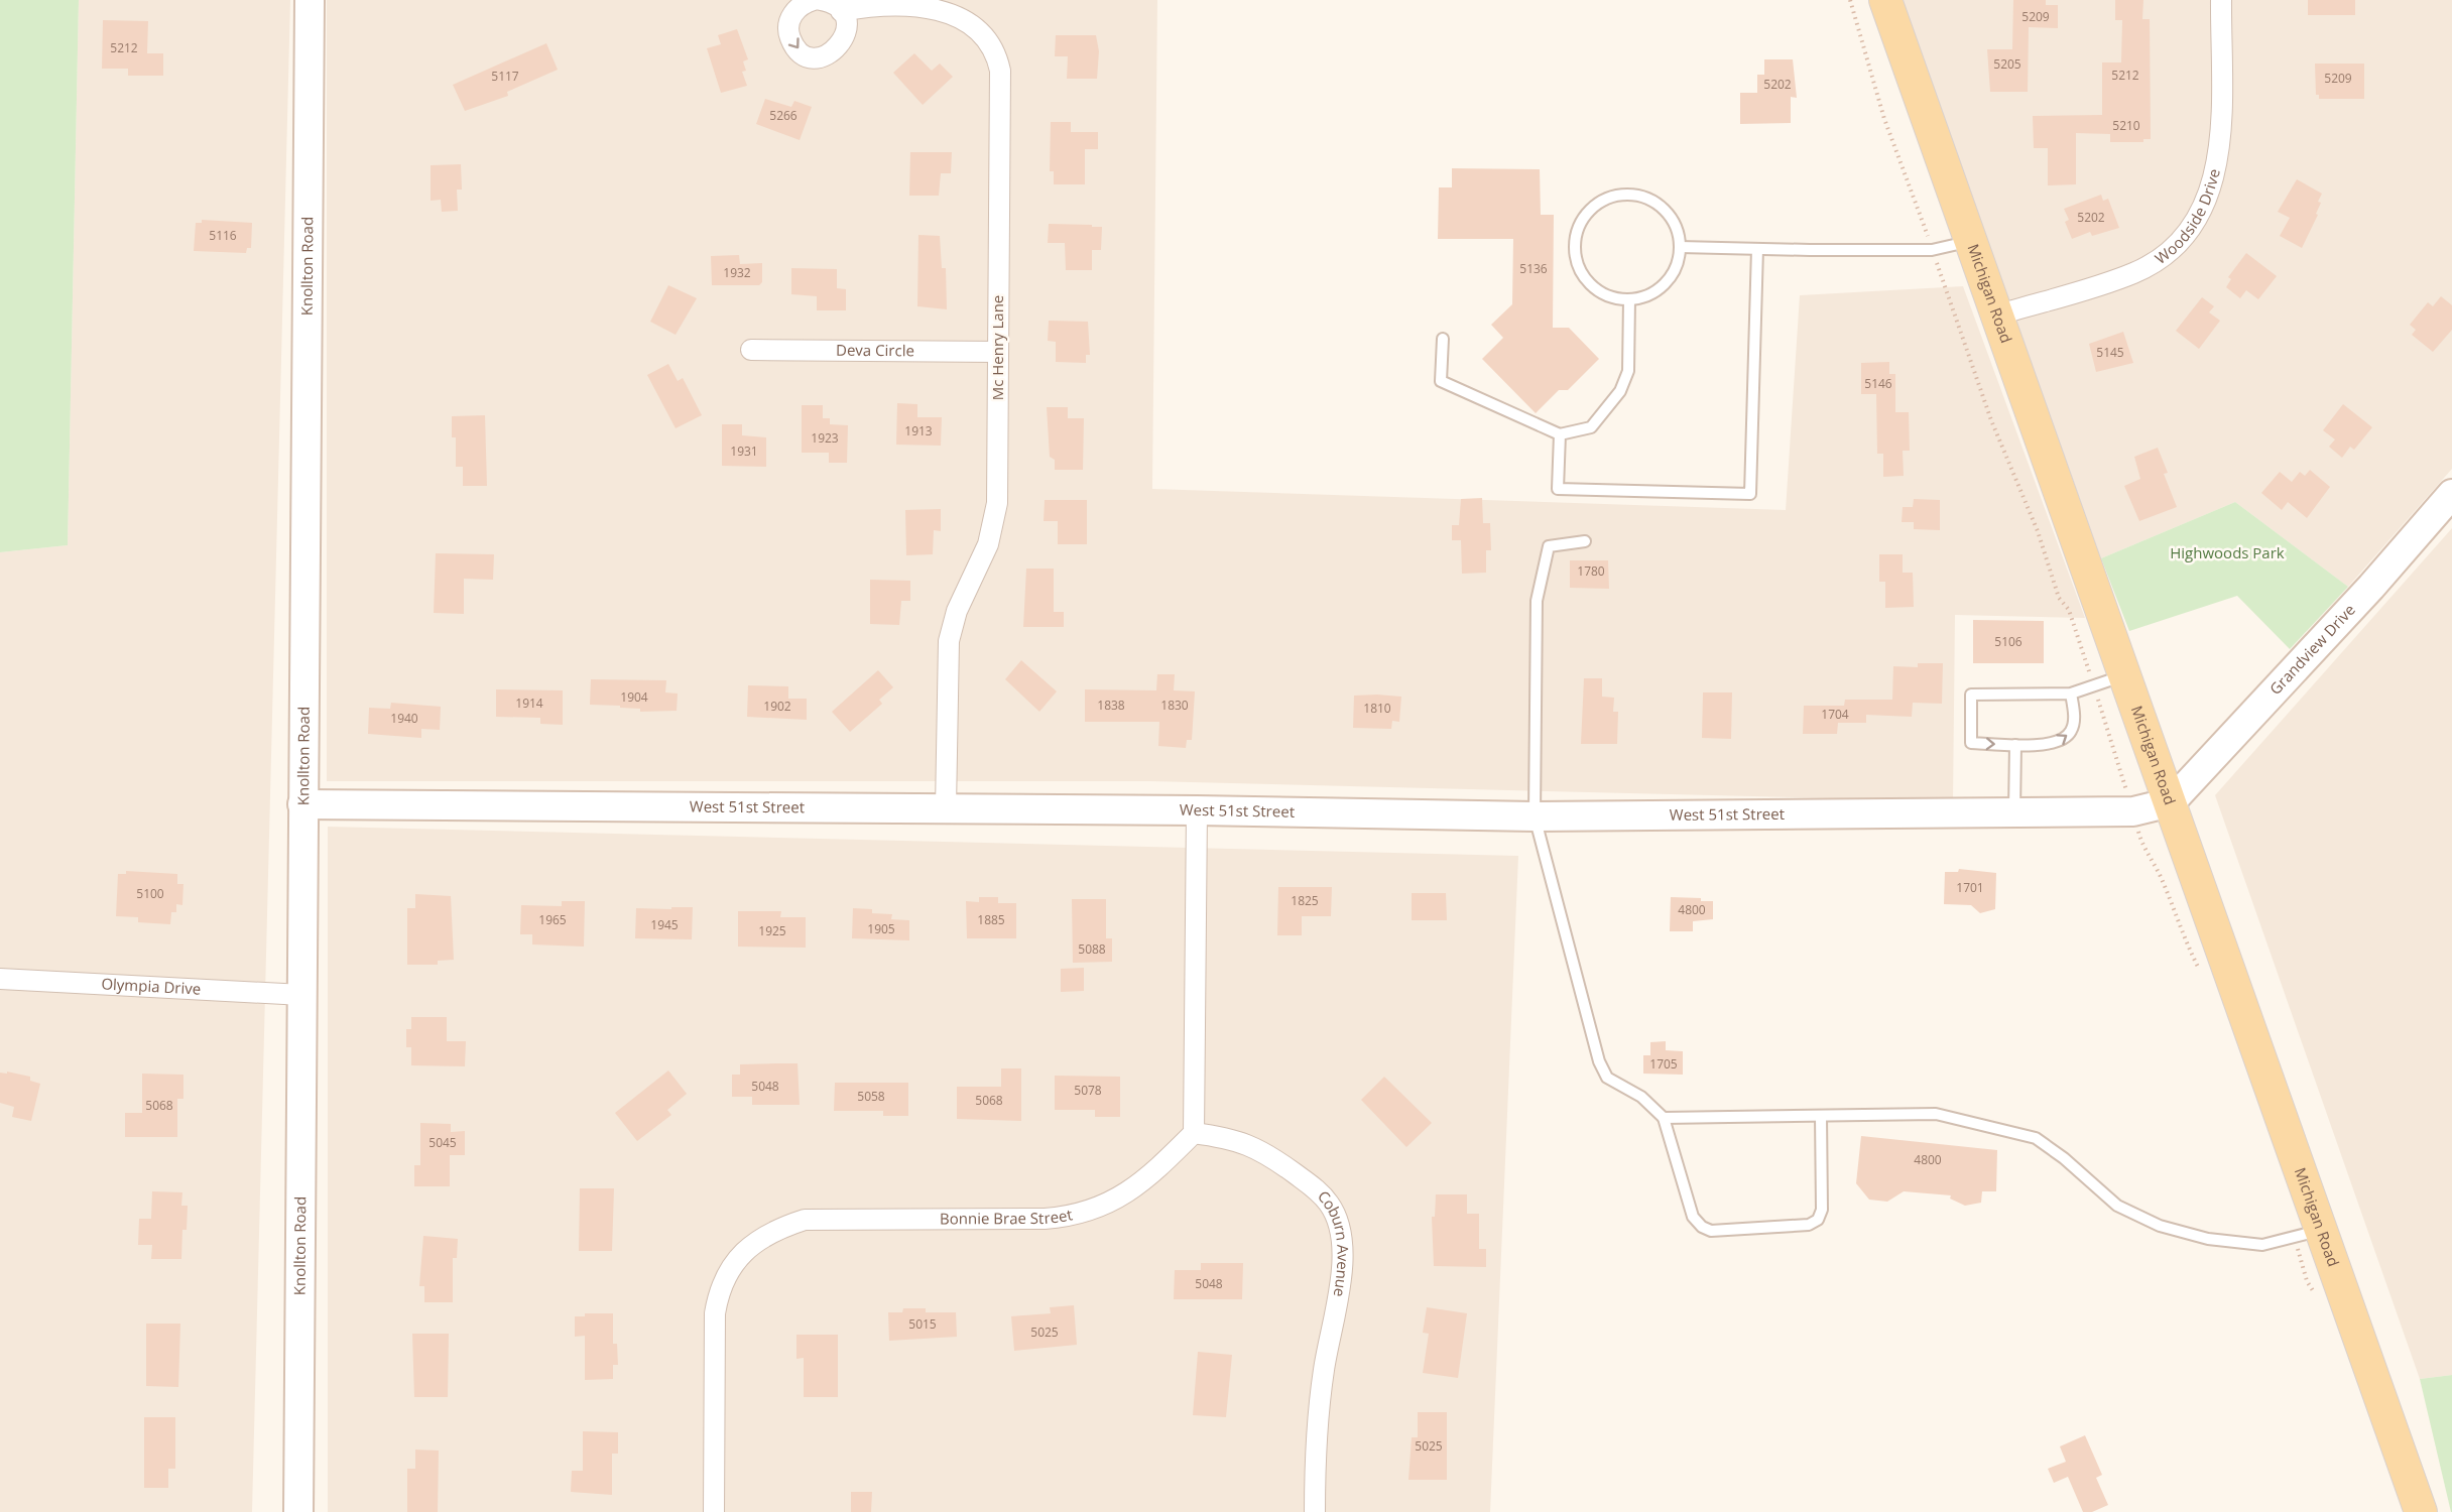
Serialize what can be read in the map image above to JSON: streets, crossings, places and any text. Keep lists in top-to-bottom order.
{
  "streets": {
    "main road": ["Michigan Road"],
    "street": [
      "Woodside Drive",
      "Knollton Road",
      "Mc Henry Lane",
      "Deva Circle",
      "Grandview Drive",
      "West 51st Street",
      "Olympia Drive",
      "Bonnie Brae Street",
      "Coburn Avenue"
    ]
  },
  "crossings": [
    ["Woodside Drive", "Michigan Road"],
    ["Knollton Road", "West 51st Street"],
    ["Knollton Road", "Olympia Drive"],
    ["Michigan Road", "Grandview Drive"],
    ["Michigan Road", "West 51st Street"],
    ["Mc Henry Lane", "Deva Circle"],
    ["Mc Henry Lane", "West 51st Street"],
    ["Grandview Drive", "West 51st Street"],
    ["Bonnie Brae Street", "Coburn Avenue"]
  ],
  "parks": ["Highwoods Park"],
  "house_numbers": [
    "5209",
    "5212",
    "5205",
    "5212",
    "5117",
    "5209",
    "5202",
    "5266",
    "5210",
    "5202",
    "5116",
    "5136",
    "1932",
    "5145",
    "5146",
    "1913",
    "1923",
    "1931",
    "1780",
    "5106",
    "1904",
    "1914",
    "1838",
    "1830",
    "1902",
    "1810",
    "1704",
    "1940",
    "1701",
    "5100",
    "1825",
    "4800",
    "1965",
    "1885",
    "1945",
    "1905",
    "1925",
    "5088",
    "1705",
    "5048",
    "5078",
    "5058",
    "5068",
    "5068",
    "5045",
    "4800",
    "5048",
    "5015",
    "5025",
    "5025"
  ]
}
